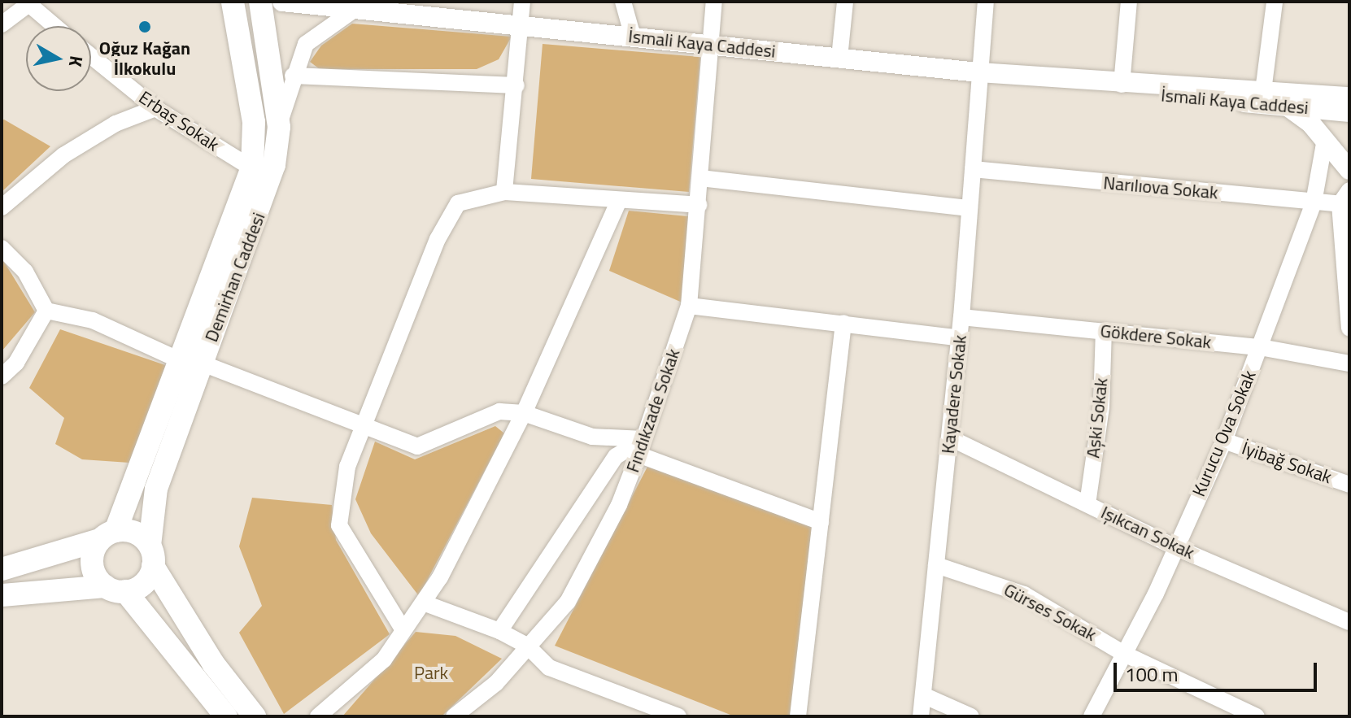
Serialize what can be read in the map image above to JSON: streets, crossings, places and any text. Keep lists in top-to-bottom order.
{
  "streets": {
    "main road": ["Demirhan Caddesi"],
    "street": [
      "İsmali Kaya Caddesi",
      "Erbaş Sokak",
      "Narılıova Sokak",
      "Gökdere Sokak",
      "Kayadere Sokak",
      "Fındıkzade Sokak",
      "Aşki Sokak",
      "Kurucu Ova Sokak",
      "İyibağ Sokak",
      "Işıkcan Sokak",
      "Gürses Sokak"
    ]
  },
  "crossings": [
    ["İsmali Kaya Caddesi", "Kayadere Sokak"],
    ["İsmali Kaya Caddesi", "Fındıkzade Sokak"],
    ["Erbaş Sokak", "Demirhan Caddesi"],
    ["Narılıova Sokak", "Kayadere Sokak"],
    ["Narılıova Sokak", "Kurucu Ova Sokak"],
    ["Gökdere Sokak", "Kayadere Sokak"],
    ["Gökdere Sokak", "Aşki Sokak"],
    ["Gökdere Sokak", "Kurucu Ova Sokak"],
    ["Kayadere Sokak", "Işıkcan Sokak"],
    ["Kayadere Sokak", "Gürses Sokak"],
    ["Aşki Sokak", "Işıkcan Sokak"],
    ["Kurucu Ova Sokak", "İyibağ Sokak"],
    ["Kurucu Ova Sokak", "Işıkcan Sokak"],
    ["Kurucu Ova Sokak", "Gürses Sokak"]
  ],
  "parks": ["Park"],
  "places": ["Oğuz Kağan İlkokulu"],
  "scale_bar": "100 m",
  "north": "right"
}
